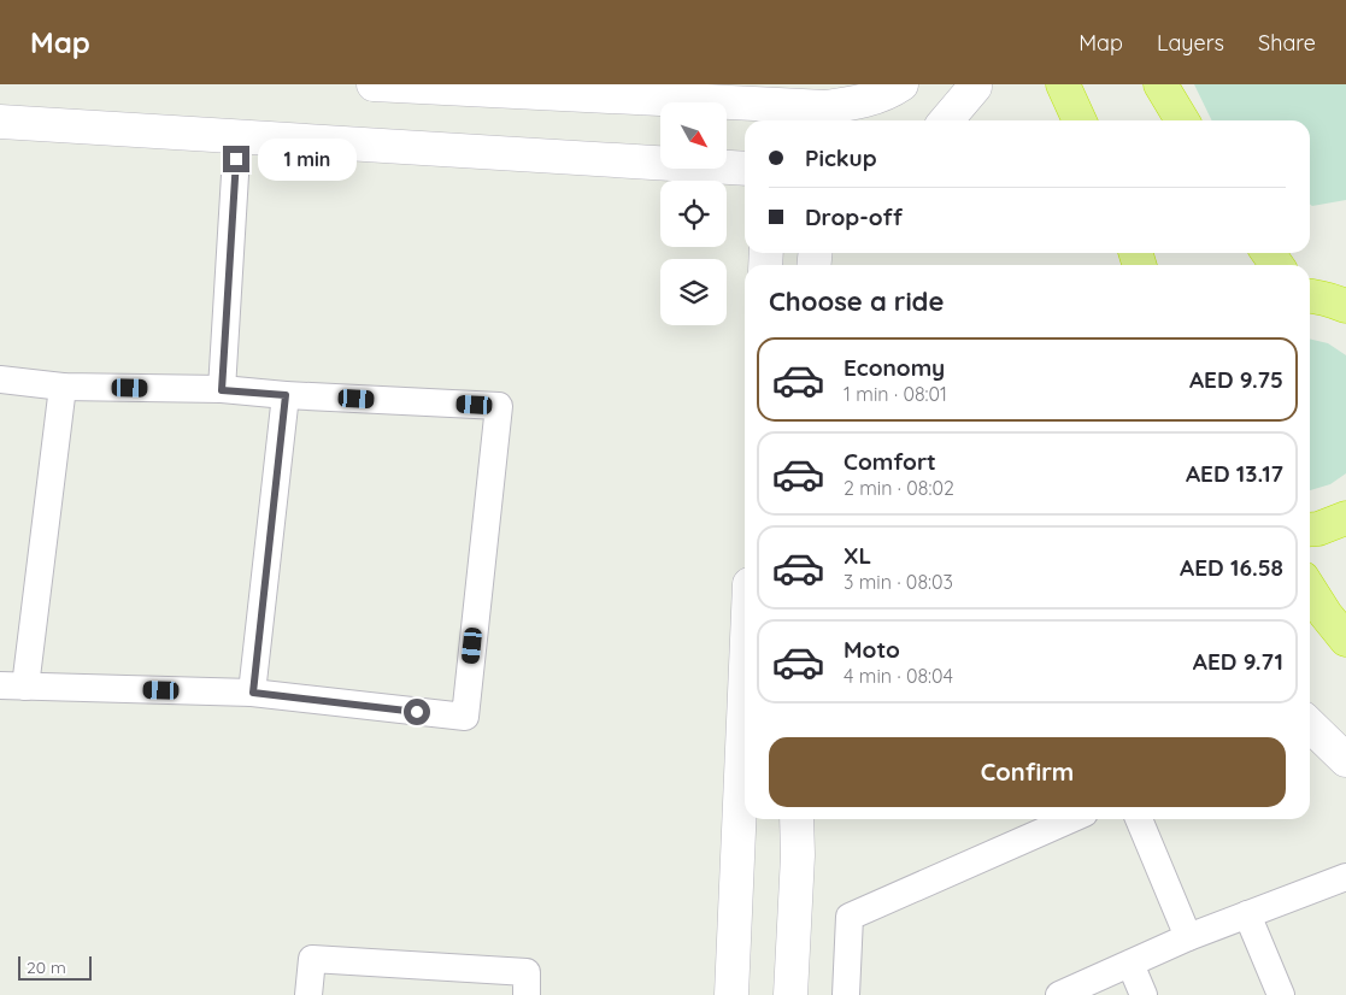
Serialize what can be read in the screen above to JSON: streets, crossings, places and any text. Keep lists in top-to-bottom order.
{
  "scale_bar": "20 m",
  "north": "bottom right",
  "page": {
    "header": "Map",
    "nav": ["Map", "Layers", "Share"],
    "banner": ["Pickup", "Drop-off"],
    "bubble": "1 min",
    "heading": "Choose a ride",
    "list": [
      {
        "name": "Economy",
        "note": "1 min · 08:01",
        "value": "AED 9.75"
      },
      {
        "name": "Comfort",
        "note": "2 min · 08:02",
        "value": "AED 13.17"
      },
      {
        "name": "XL",
        "note": "3 min · 08:03",
        "value": "AED 16.58"
      },
      {
        "name": "Moto",
        "note": "4 min · 08:04",
        "value": "AED 9.71"
      }
    ],
    "buttons": "Confirm",
    "scale": "20 m"
  }
}
